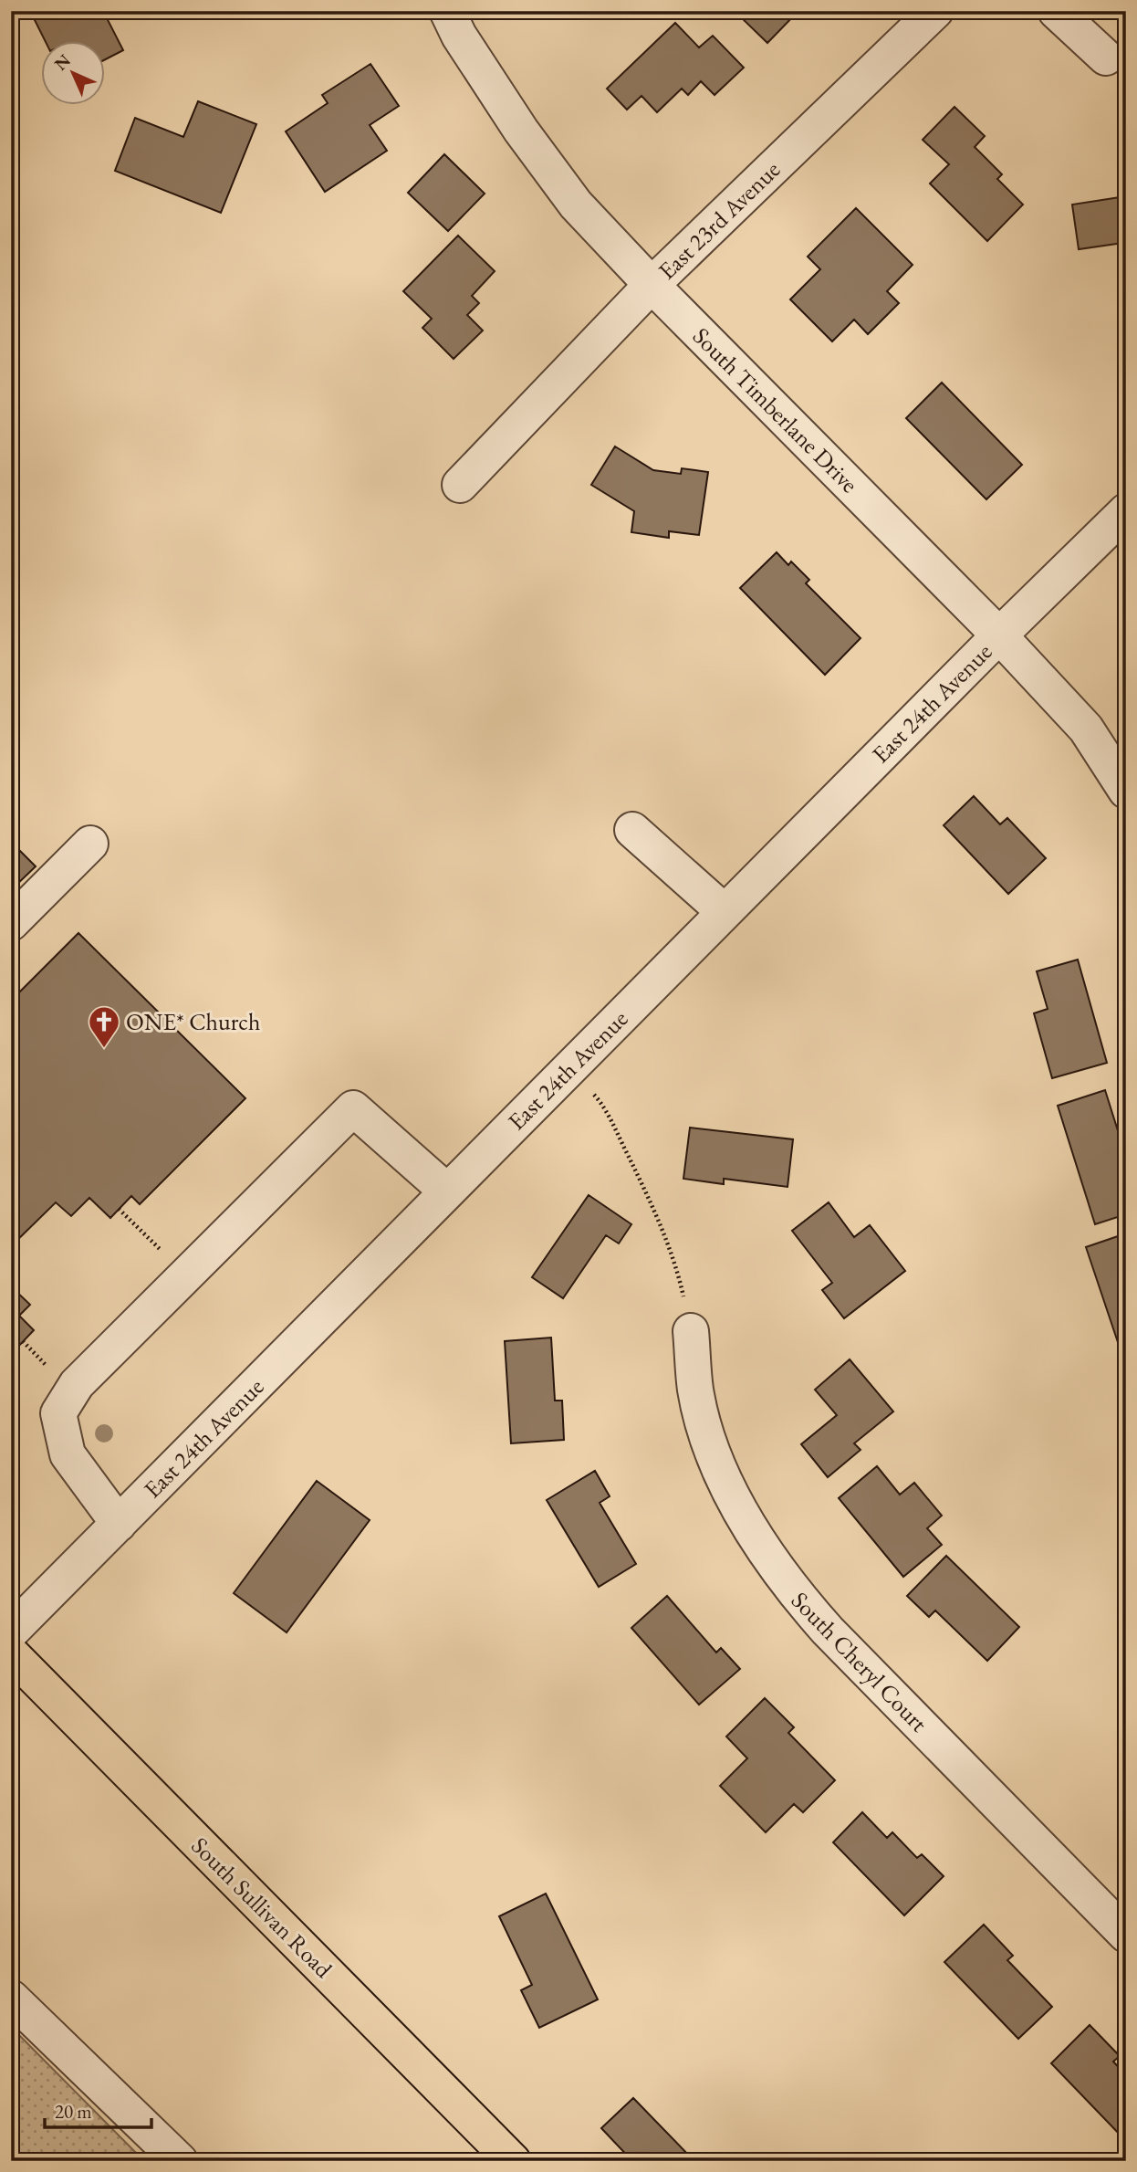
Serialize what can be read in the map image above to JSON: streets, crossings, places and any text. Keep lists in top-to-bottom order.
{
  "streets": {
    "main road": ["South Sullivan Road"],
    "street": [
      "East 23rd Avenue",
      "South Timberlane Drive",
      "East 24th Avenue",
      "South Cheryl Court"
    ]
  },
  "crossings": [
    ["East 23rd Avenue", "South Timberlane Drive"],
    ["South Timberlane Drive", "East 24th Avenue"]
  ],
  "places": {
    "church": ["ONE* Church"]
  },
  "scale_bar": "20 m",
  "north": "top left"
}
